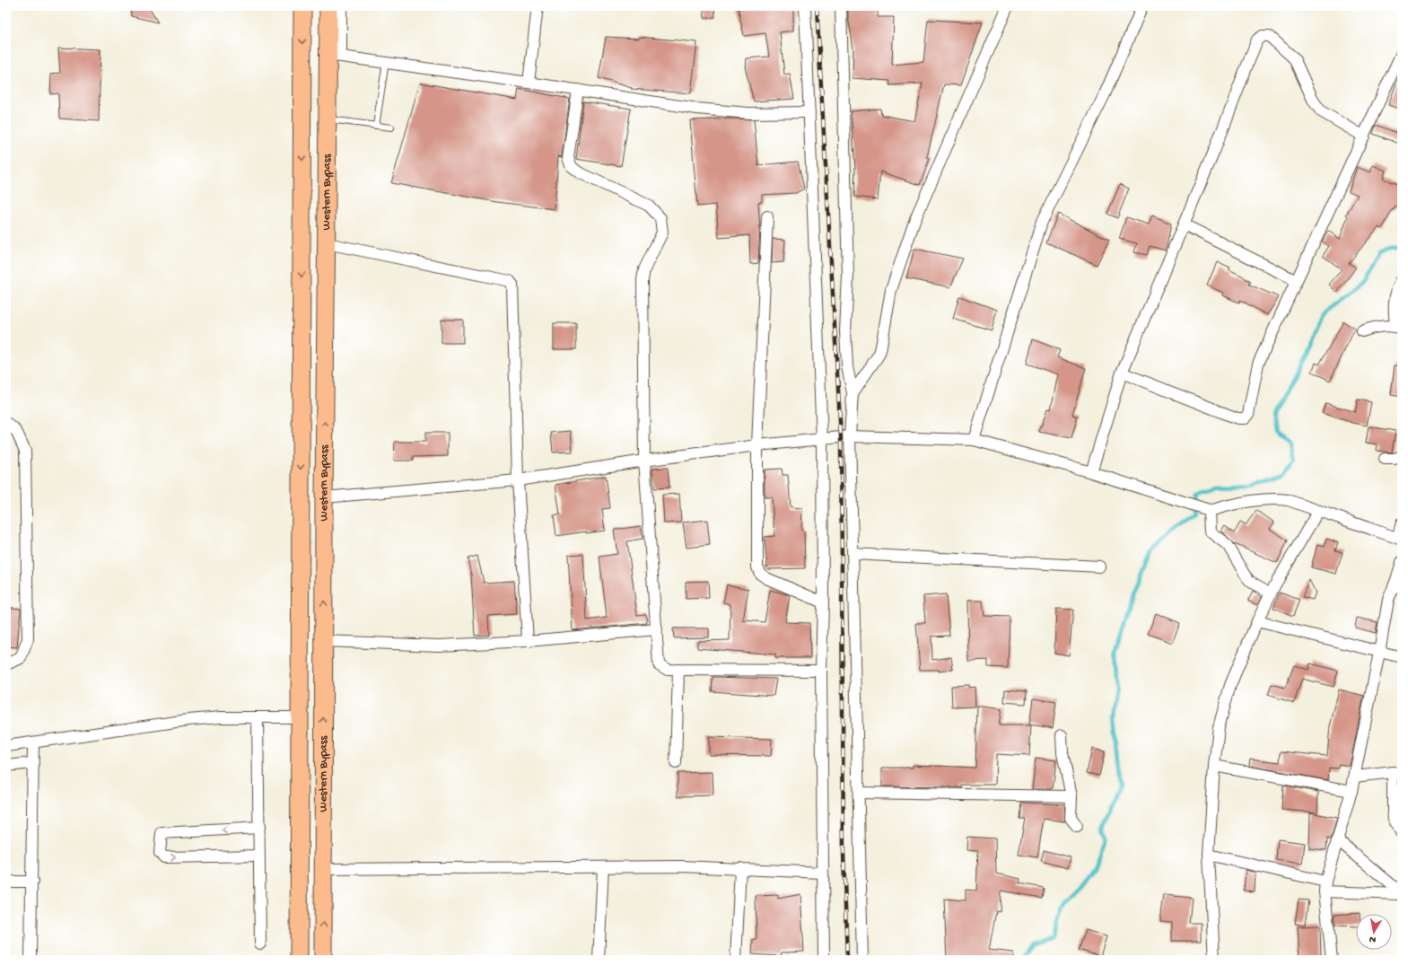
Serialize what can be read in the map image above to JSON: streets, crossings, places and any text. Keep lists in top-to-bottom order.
{
  "streets": {
    "main road": ["Western Bypass"]
  },
  "north": "bottom"
}
